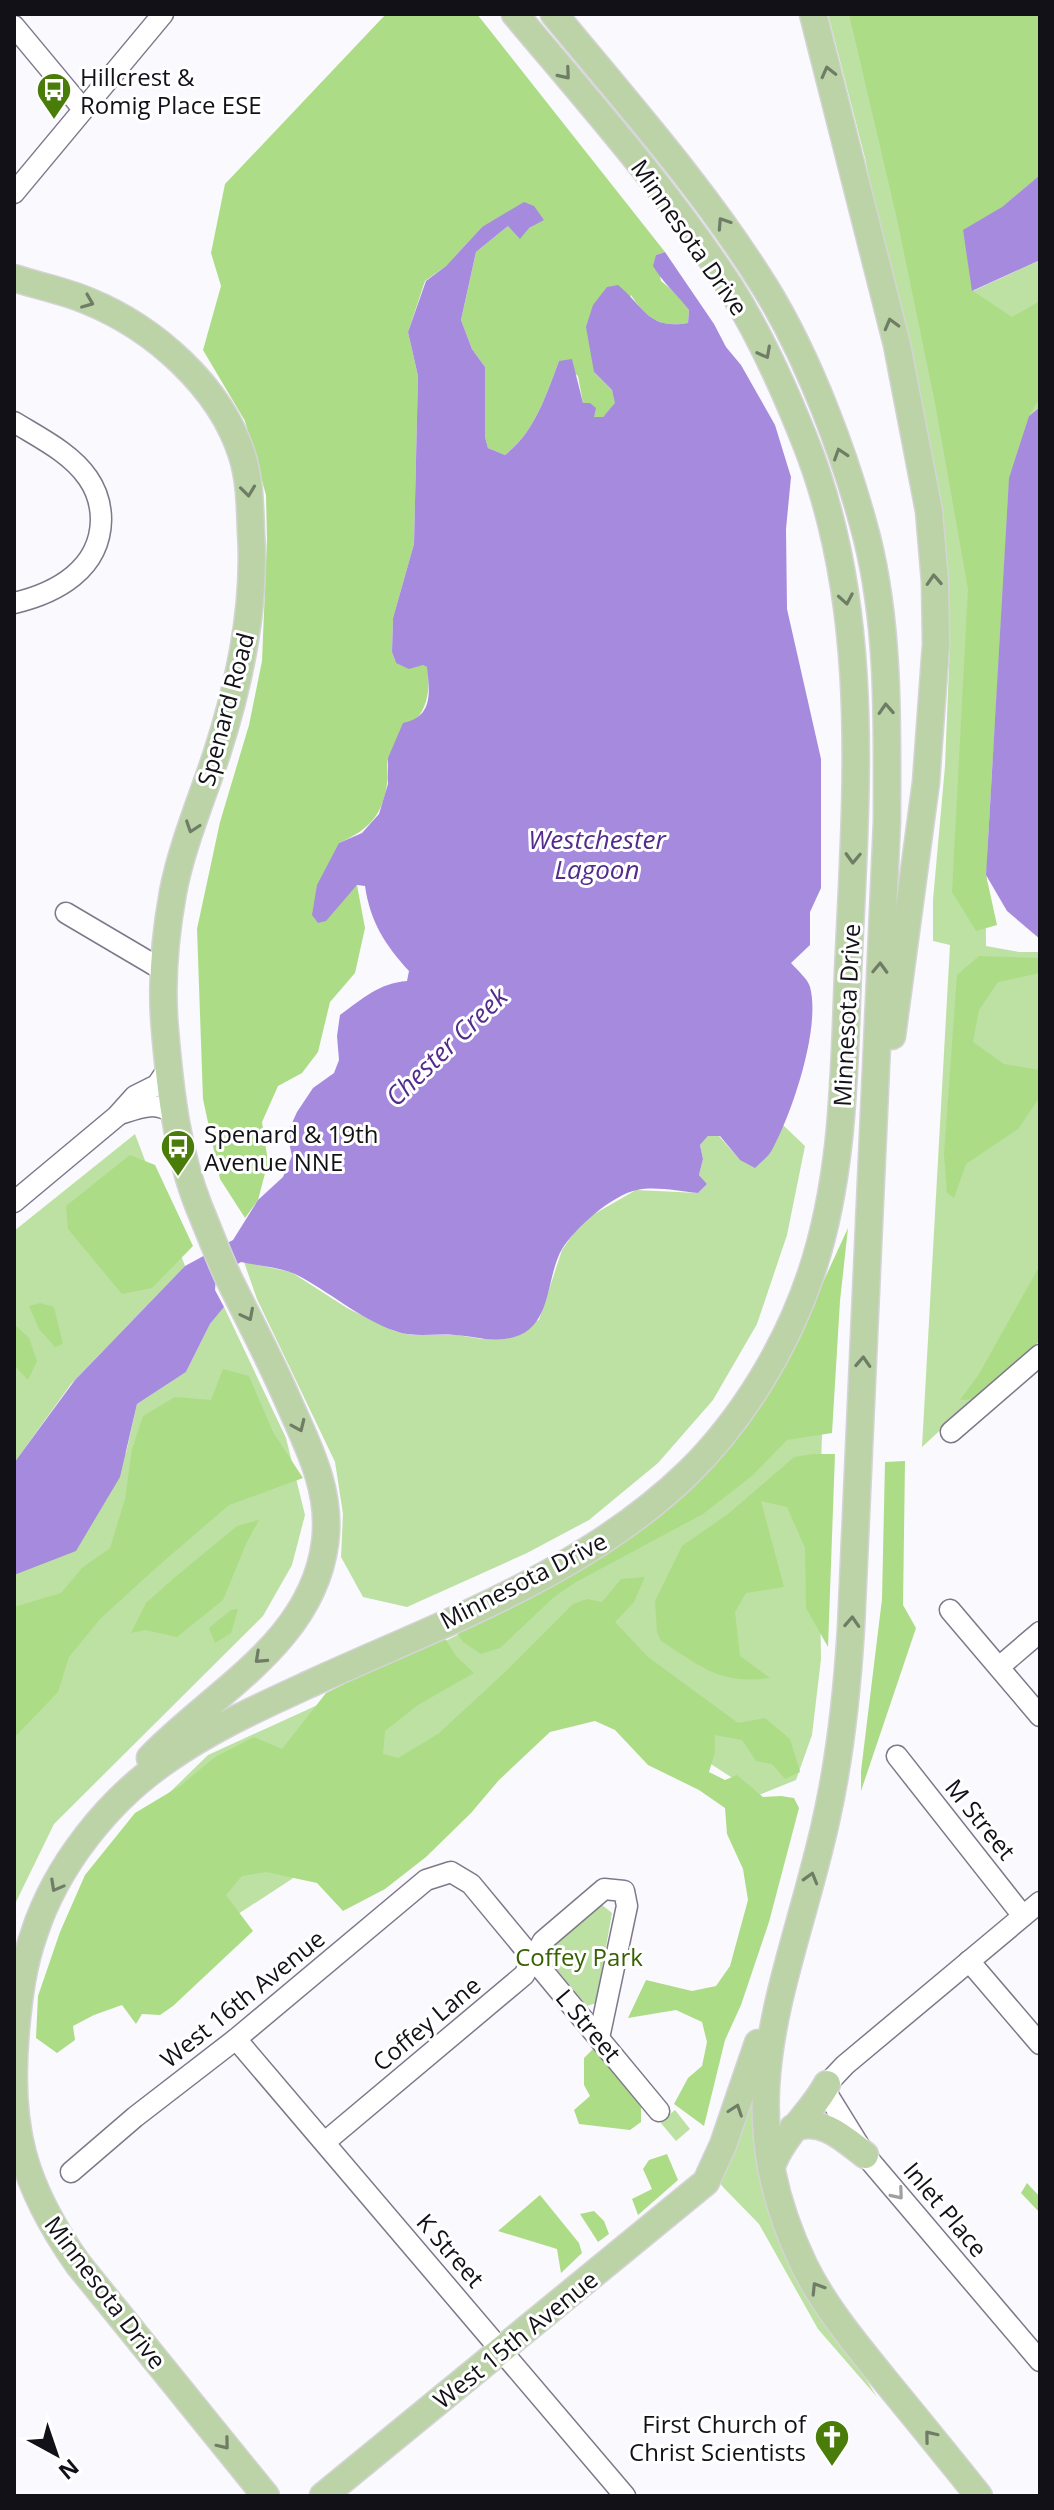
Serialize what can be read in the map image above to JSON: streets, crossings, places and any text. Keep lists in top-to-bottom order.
{
  "streets": {
    "main road": ["Minnesota Drive", "Spenard Road", "West 15th Avenue"],
    "street": [
      "M Street",
      "West 16th Avenue",
      "Coffey Lane",
      "L Street",
      "Inlet Place",
      "K Street"
    ]
  },
  "crossings": [
    ["Minnesota Drive", "Spenard Road"],
    ["Minnesota Drive", "West 15th Avenue"],
    ["West 16th Avenue", "L Street"],
    ["West 16th Avenue", "K Street"],
    ["Coffey Lane", "L Street"],
    ["Coffey Lane", "K Street"],
    ["K Street", "West 15th Avenue"]
  ],
  "one_way": ["Spenard Road", "Inlet Place", "West 15th Avenue"],
  "water": ["Westchester Lagoon", "Chester Creek"],
  "parks": ["Coffey Park"],
  "places": {
    "bus stop": ["Hillcrest & Romig Place ESE", "Spenard & 19th Avenue NNE"],
    "church": ["First Church of Christ Scientists"]
  },
  "north": "bottom right"
}
